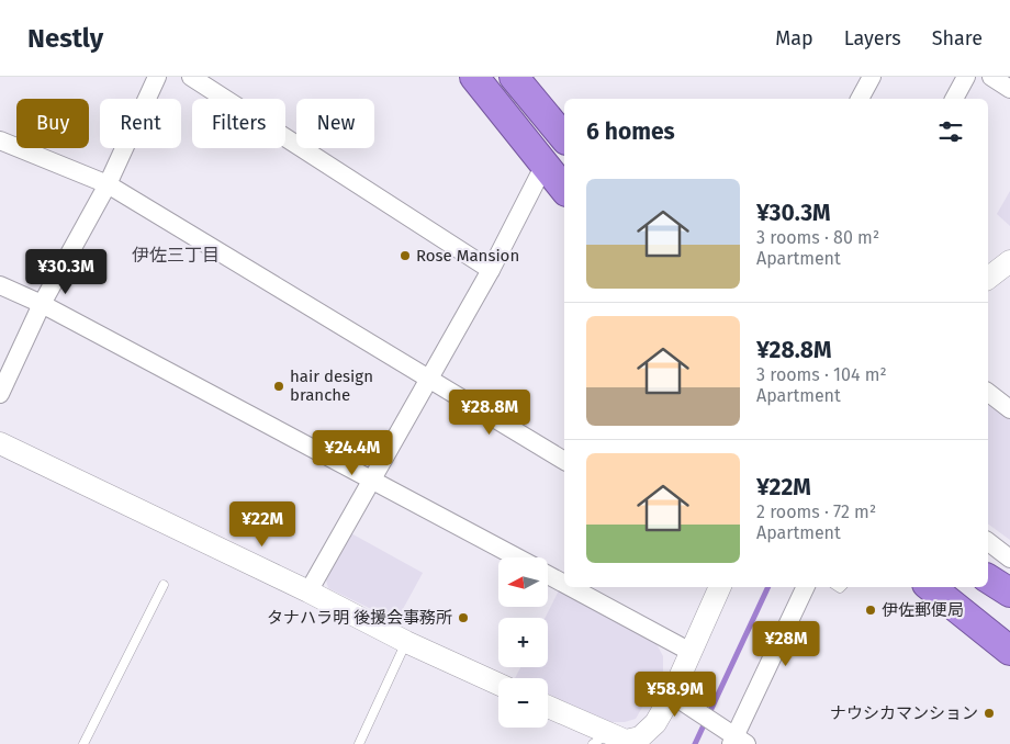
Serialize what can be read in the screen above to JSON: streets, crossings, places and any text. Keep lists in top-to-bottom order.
{
  "districts": ["伊佐三丁目"],
  "places": [
    "Rose Mansion",
    "hair design branche",
    "伊佐郵便局",
    "タナハラ明 後援会事務所",
    "ナウシカマンション"
  ],
  "north": "left",
  "page": {
    "header": "Nestly",
    "nav": ["Map", "Layers", "Share"],
    "chip": [
      "Buy",
      "Rent",
      "Filters",
      "New"
    ],
    "heading": "6 homes",
    "list": [
      {
        "name": "¥30.3M",
        "note": "3 rooms · 80 m² · Apartment"
      },
      {
        "name": "¥28.8M",
        "note": "3 rooms · 104 m² · Apartment"
      },
      {
        "name": "¥22M",
        "note": "2 rooms · 72 m² · Apartment"
      }
    ],
    "price": [
      "¥30.3M",
      "¥28.8M",
      "¥24.4M",
      "¥22M",
      "¥28M",
      "¥58.9M"
    ],
    "map_buttons": ["+", "−"]
  }
}
